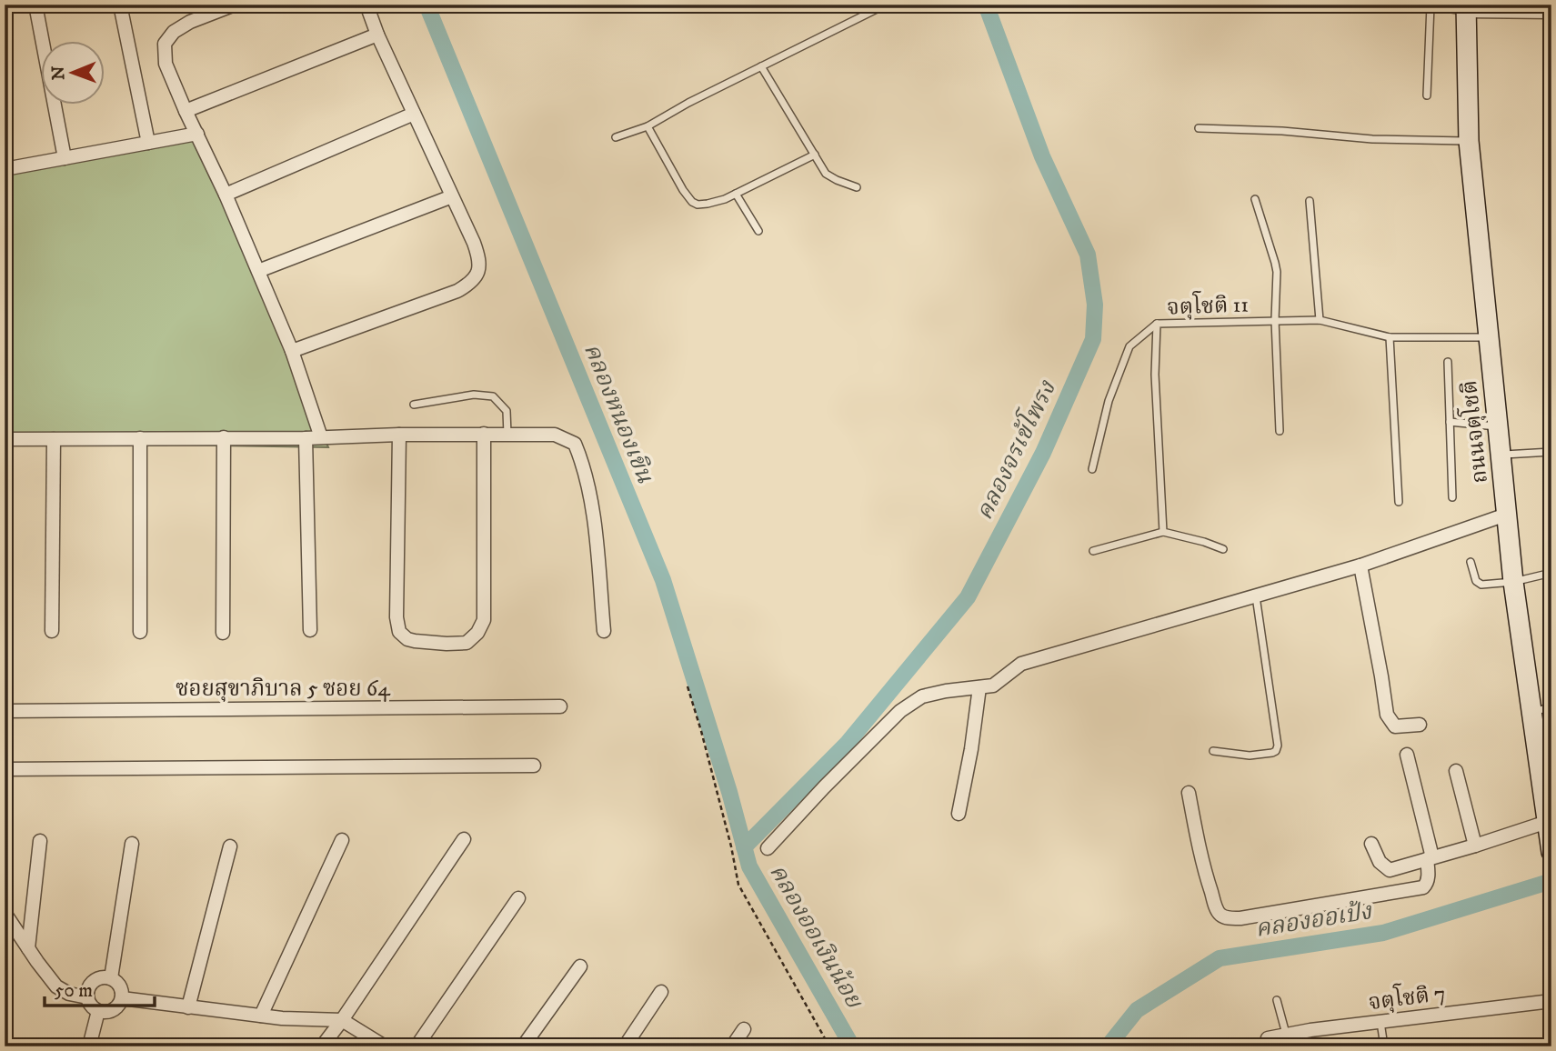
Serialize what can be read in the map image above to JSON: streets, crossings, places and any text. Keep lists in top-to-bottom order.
{
  "streets": {
    "street": ["ถนนจตุโชติ", "ซอยสุขาภิบาล 5 ซอย 64", "จตุโชติ 7"],
    "lane": ["จตุโชติ 11"]
  },
  "crossings": [
    ["จตุโชติ 11", "ถนนจตุโชติ"]
  ],
  "water": [
    "คลองหนองเขิน",
    "คลองจรเข้โพรง",
    "คลองออเป้ง",
    "คลองออเงินน้อย"
  ],
  "scale_bar": "50 m",
  "north": "left"
}
